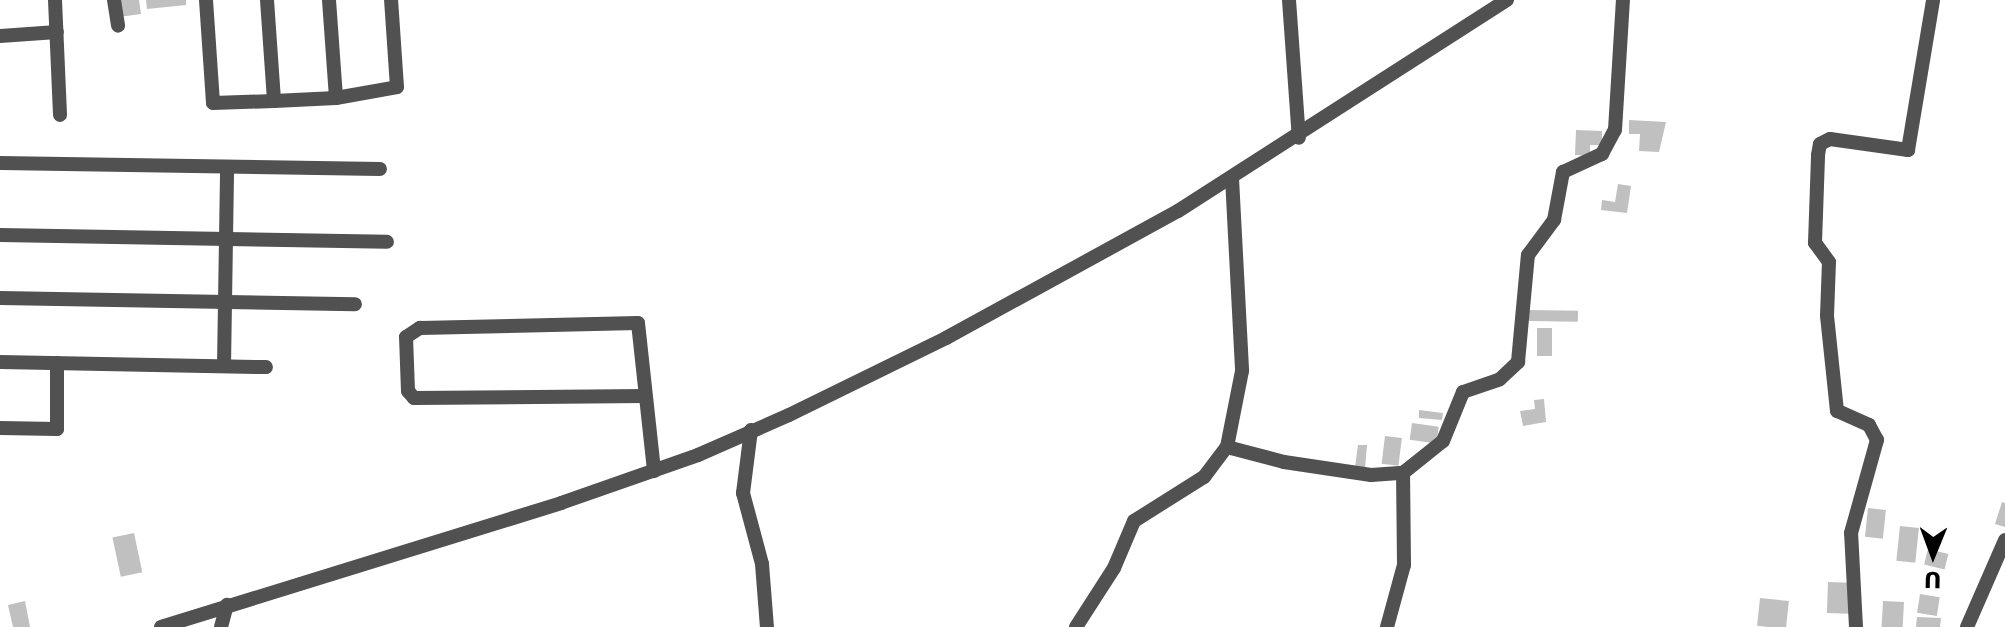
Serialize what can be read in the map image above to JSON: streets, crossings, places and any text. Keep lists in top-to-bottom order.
{
  "north": "bottom"
}
